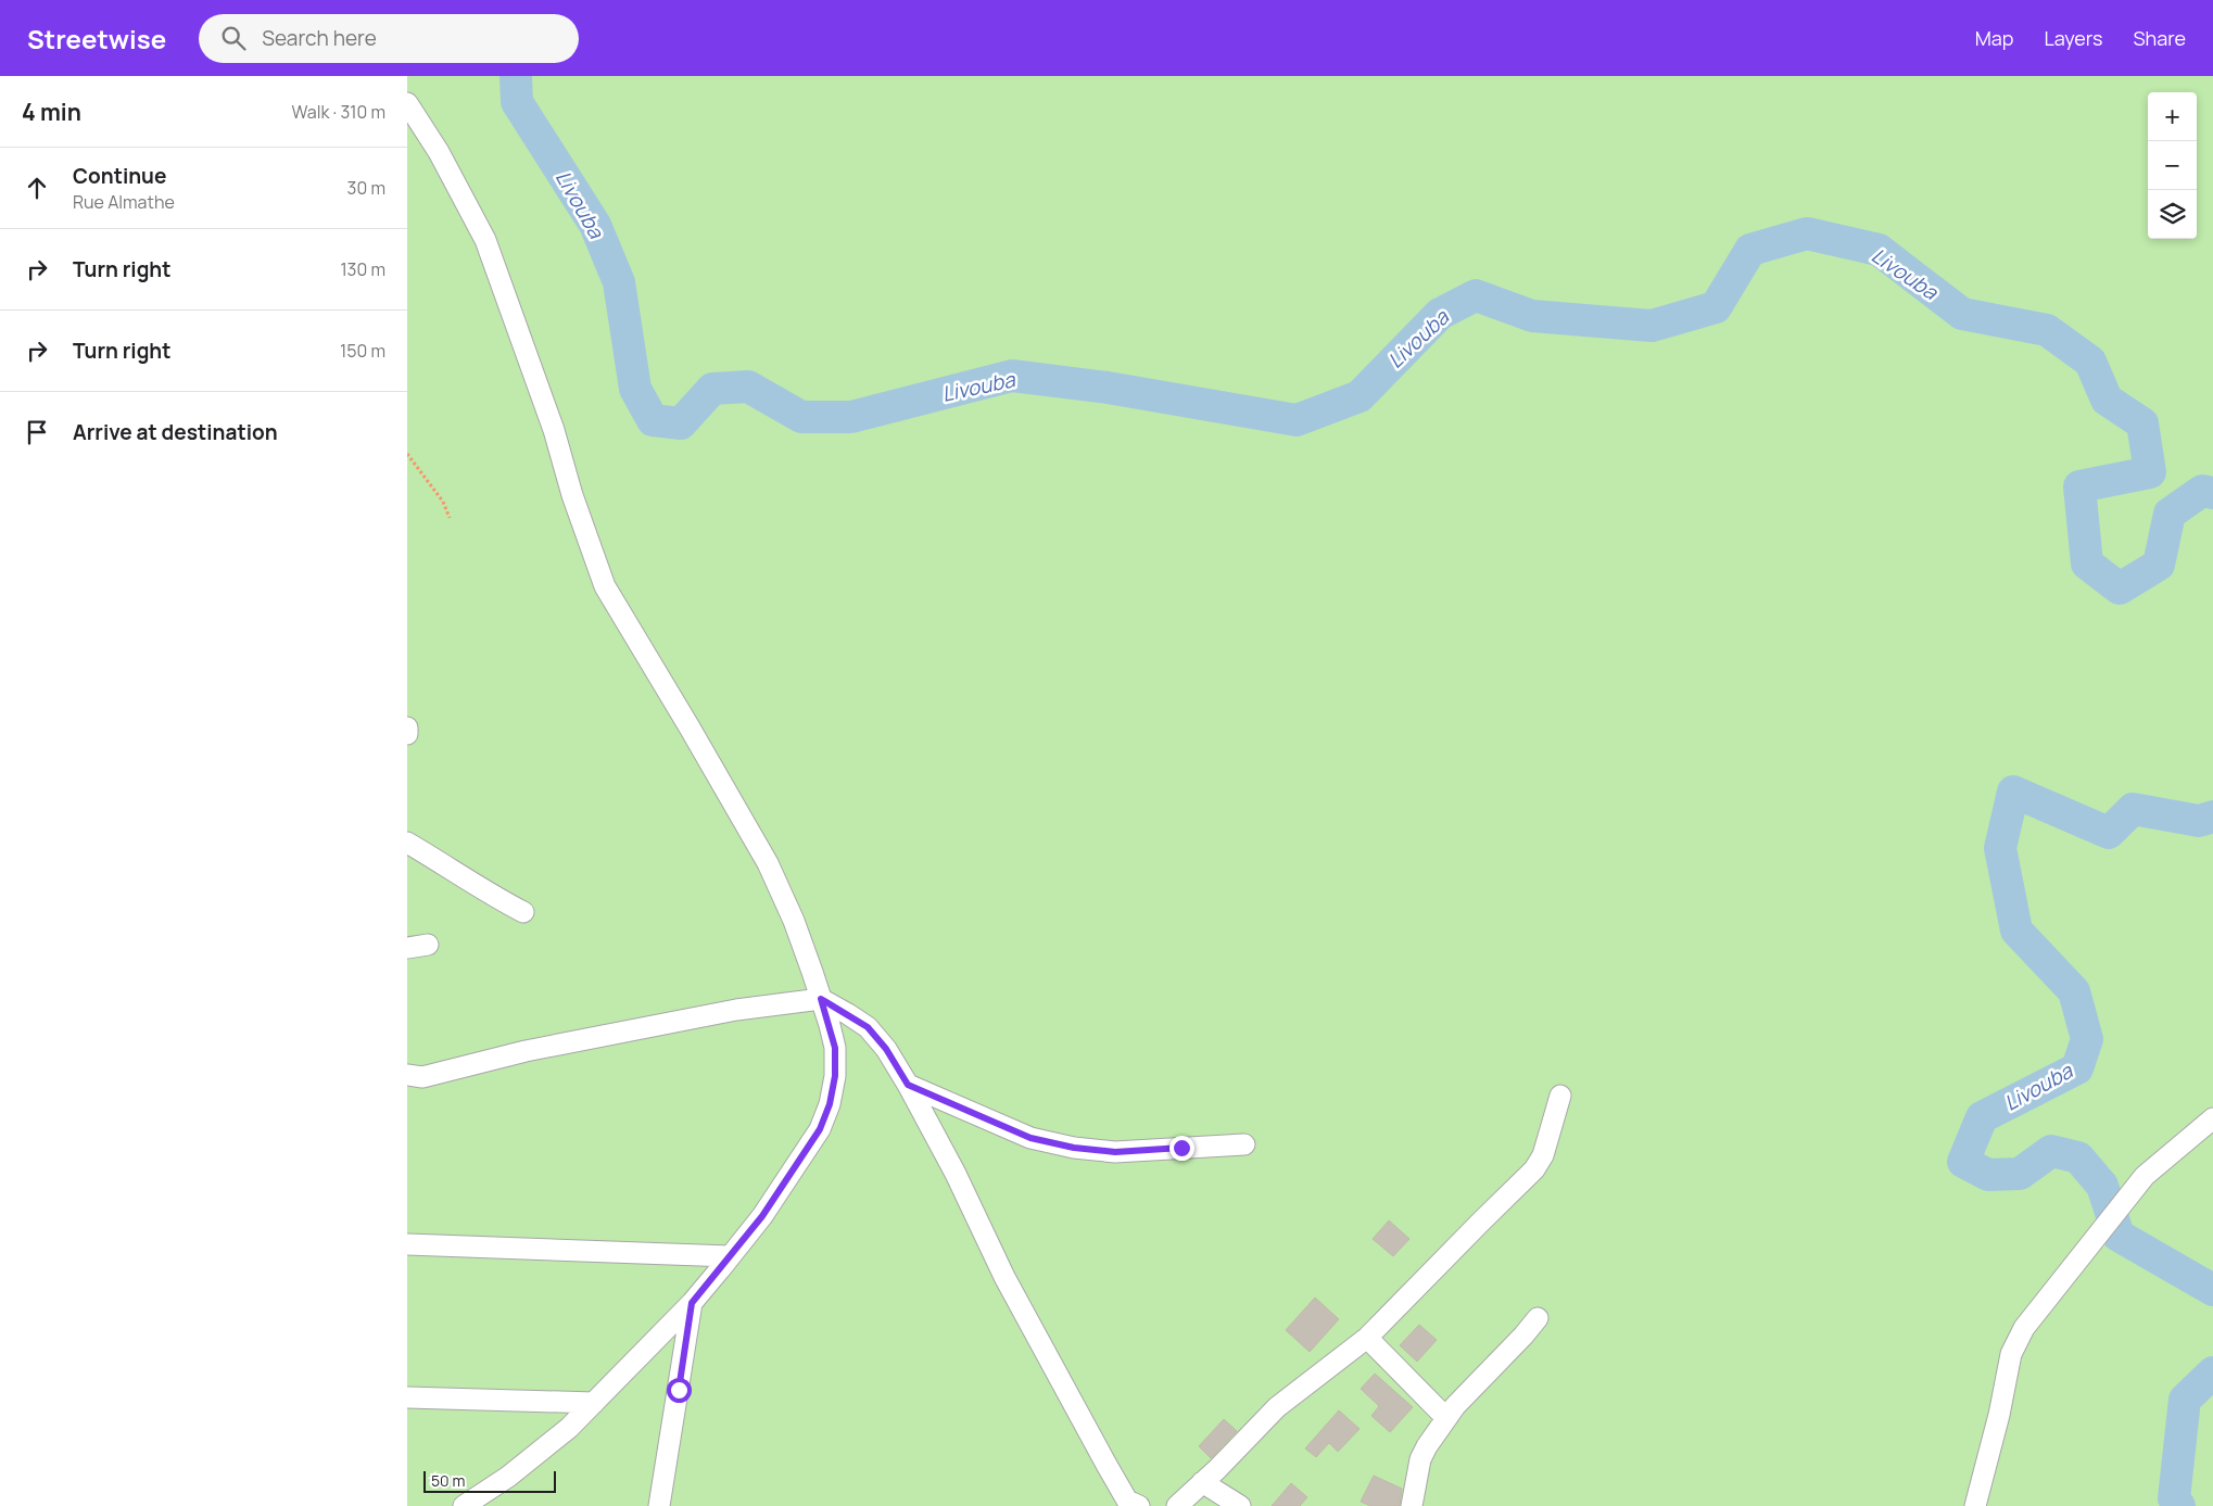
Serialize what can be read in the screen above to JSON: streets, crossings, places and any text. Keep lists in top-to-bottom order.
{
  "water": ["Livouba"],
  "scale_bar": "50 m",
  "page": {
    "header": "Streetwise",
    "search": "Search here",
    "nav": ["Map", "Layers", "Share"],
    "heading": ["4 min", "Walk · 310 m"],
    "map_buttons": ["+", "−"],
    "list": [
      ["Continue", "Rue Almathe", "30 m"],
      ["Turn right", "130 m"],
      ["Turn right", "150 m"],
      "Arrive at destination"
    ],
    "scale": "50 m"
  }
}
